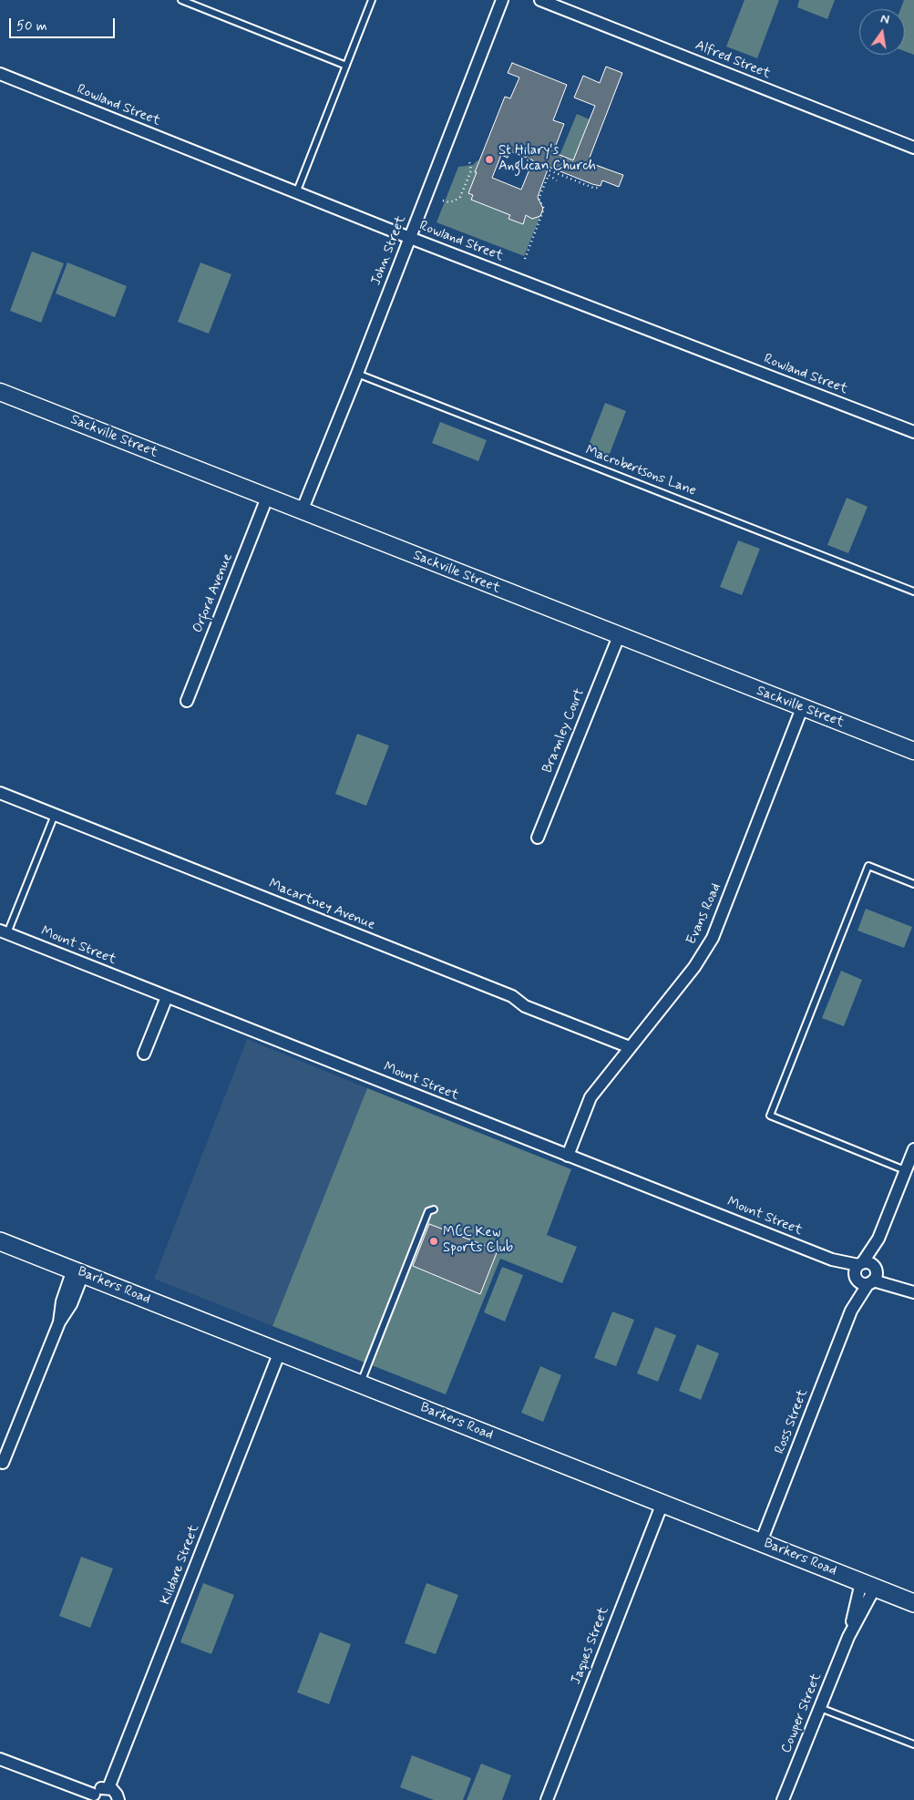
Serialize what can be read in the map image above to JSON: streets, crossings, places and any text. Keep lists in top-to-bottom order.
{
  "streets": {
    "main road": ["Barkers Road"],
    "street": [
      "Alfred Street",
      "Rowland Street",
      "John Street",
      "Sackville Street",
      "Orford Avenue",
      "Bramley Court",
      "Macartney Avenue",
      "Evans Road",
      "Mount Street",
      "Ross Street",
      "Kildare Street",
      "Jaques Street",
      "Cowper Street"
    ],
    "lane": ["Macrobertsons Lane"]
  },
  "crossings": [
    ["Rowland Street", "John Street"],
    ["John Street", "Sackville Street"],
    ["John Street", "Macrobertsons Lane"],
    ["Sackville Street", "Orford Avenue"],
    ["Sackville Street", "Bramley Court"],
    ["Sackville Street", "Evans Road"],
    ["Macartney Avenue", "Evans Road"],
    ["Evans Road", "Mount Street"],
    ["Mount Street", "Ross Street"],
    ["Barkers Road", "Ross Street"],
    ["Barkers Road", "Kildare Street"],
    ["Barkers Road", "Jaques Street"],
    ["Barkers Road", "Cowper Street"]
  ],
  "places": ["St Hilary's Anglican Church", "MCC Kew Sports Club"],
  "scale_bar": "50 m",
  "north": "top"
}
